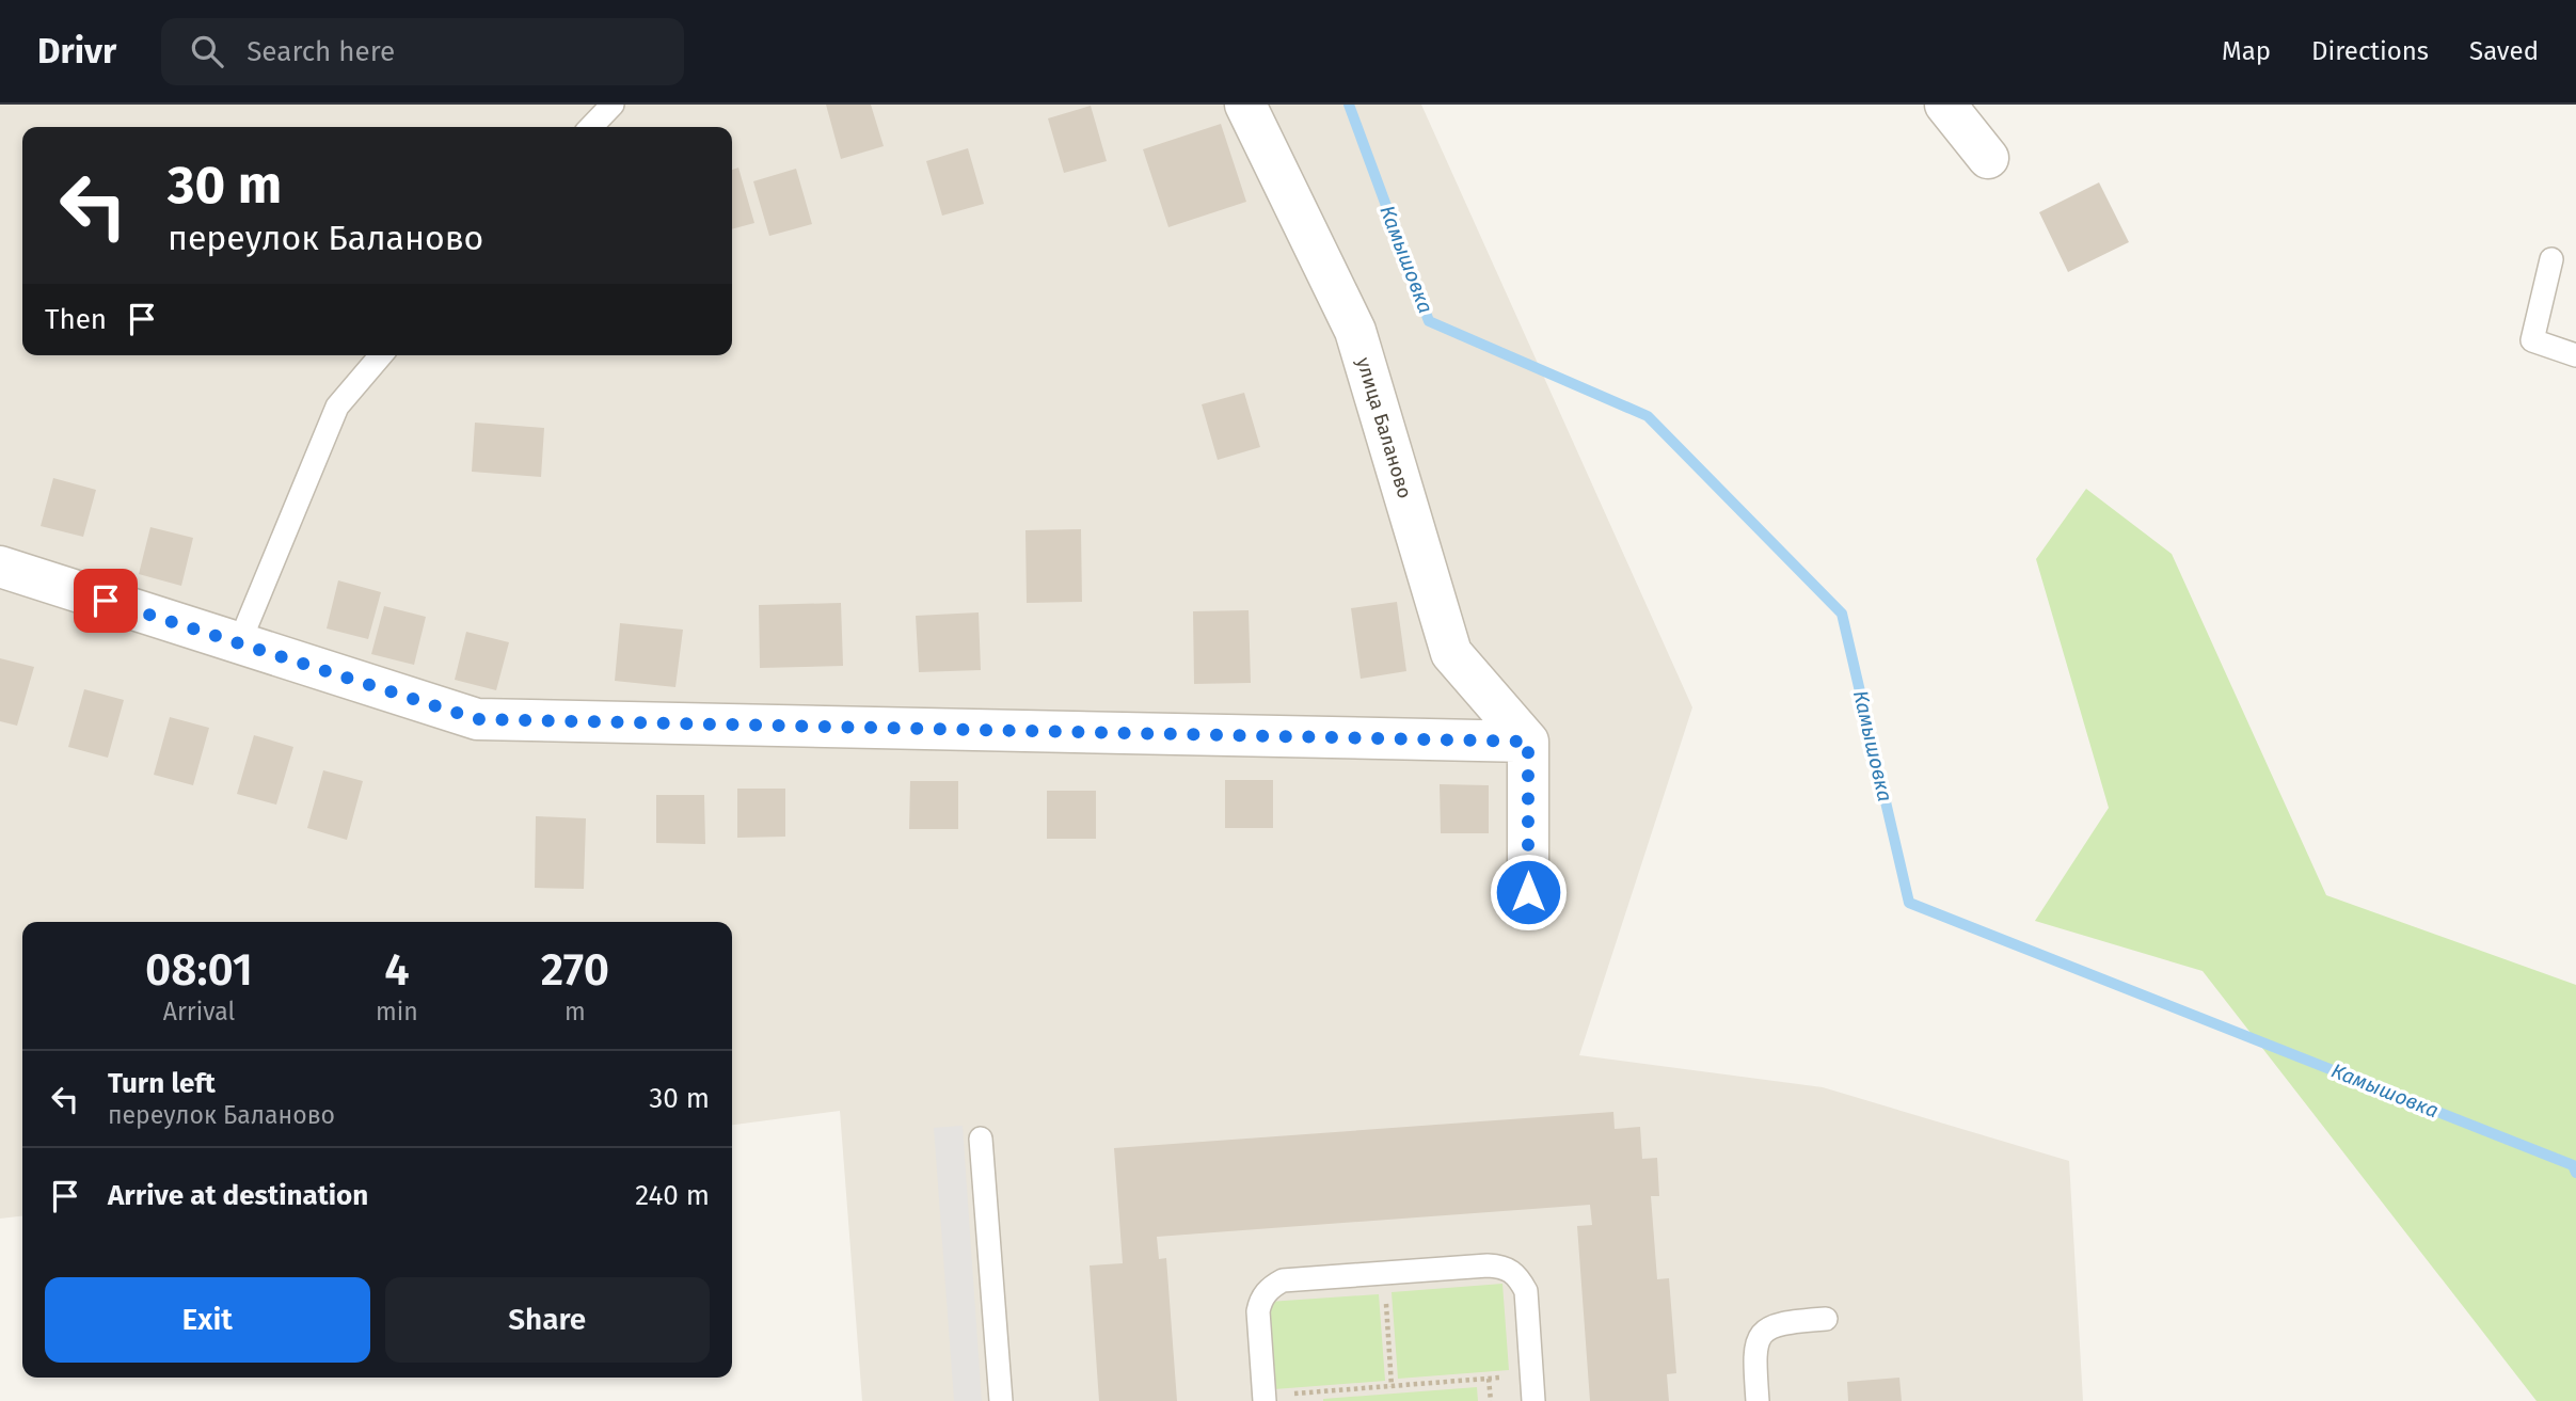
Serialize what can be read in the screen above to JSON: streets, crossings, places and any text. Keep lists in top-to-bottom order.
{
  "streets": {
    "street": ["улица Баланово"]
  },
  "water": ["Камышовка"],
  "page": {
    "header": "Drivr",
    "search": "Search here",
    "nav": ["Map", "Directions", "Saved"],
    "turn": ["30 m", "переулок Баланово"],
    "then": "Then",
    "eta": [
      "08:01",
      "Arrival",
      "4",
      "min",
      "270",
      "m"
    ],
    "list": [
      {
        "name": "Turn left",
        "note": "переулок Баланово",
        "value": "30 m"
      },
      {
        "name": "Arrive at destination",
        "value": "240 m"
      }
    ],
    "buttons": ["Exit", "Share"]
  }
}
